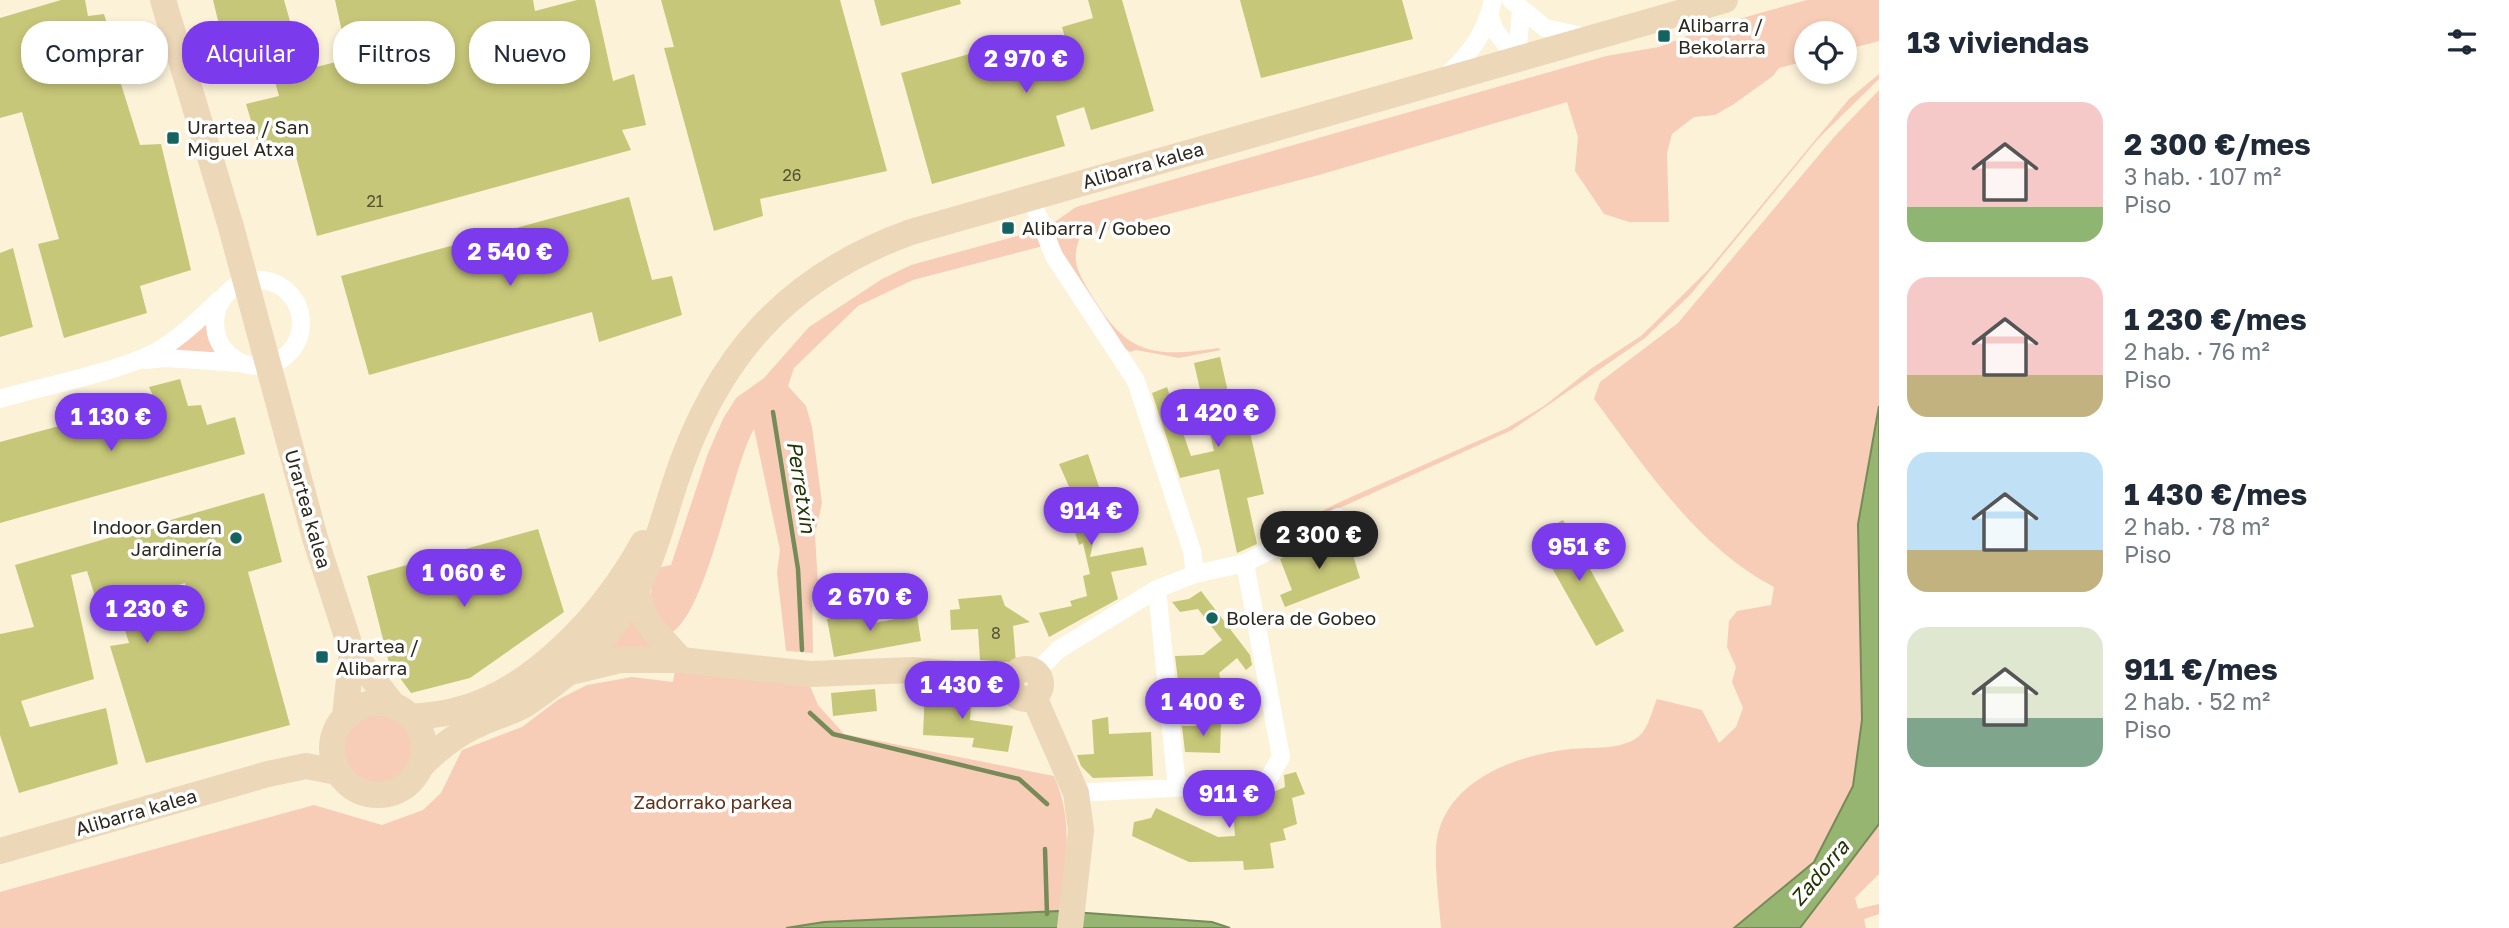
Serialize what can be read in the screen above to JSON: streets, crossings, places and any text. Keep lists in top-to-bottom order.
{
  "streets": {
    "street": ["Alibarra kalea", "Urartea kalea"]
  },
  "crossings": [
    ["Alibarra kalea", "Urartea kalea"]
  ],
  "water": ["Perretxin", "Zadorra"],
  "parks": ["Zadorrako parkea"],
  "places": {
    "transit": [
      "Alibarra / Bekolarra",
      "Urartea / San Miguel Atxa",
      "Alibarra / Gobeo",
      "Urartea / Alibarra"
    ],
    "other": ["Indoor Garden Jardinería", "Bolera de Gobeo"]
  },
  "house_numbers": ["26", "21", "8"],
  "page": {
    "heading": "13 viviendas",
    "chip": [
      "Comprar",
      "Alquilar",
      "Filtros",
      "Nuevo"
    ],
    "price": [
      "2 970 €",
      "2 540 €",
      "1 420 €",
      "1 130 €",
      "914 €",
      "2 300 €",
      "951 €",
      "1 060 €",
      "2 670 €",
      "1 230 €",
      "1 430 €",
      "1 400 €",
      "911 €"
    ],
    "list": [
      {
        "name": "2 300 €/mes",
        "note": "3 hab. · 107 m² · Piso"
      },
      {
        "name": "1 230 €/mes",
        "note": "2 hab. · 76 m² · Piso"
      },
      {
        "name": "1 430 €/mes",
        "note": "2 hab. · 78 m² · Piso"
      },
      {
        "name": "911 €/mes",
        "note": "2 hab. · 52 m² · Piso"
      }
    ]
  }
}
